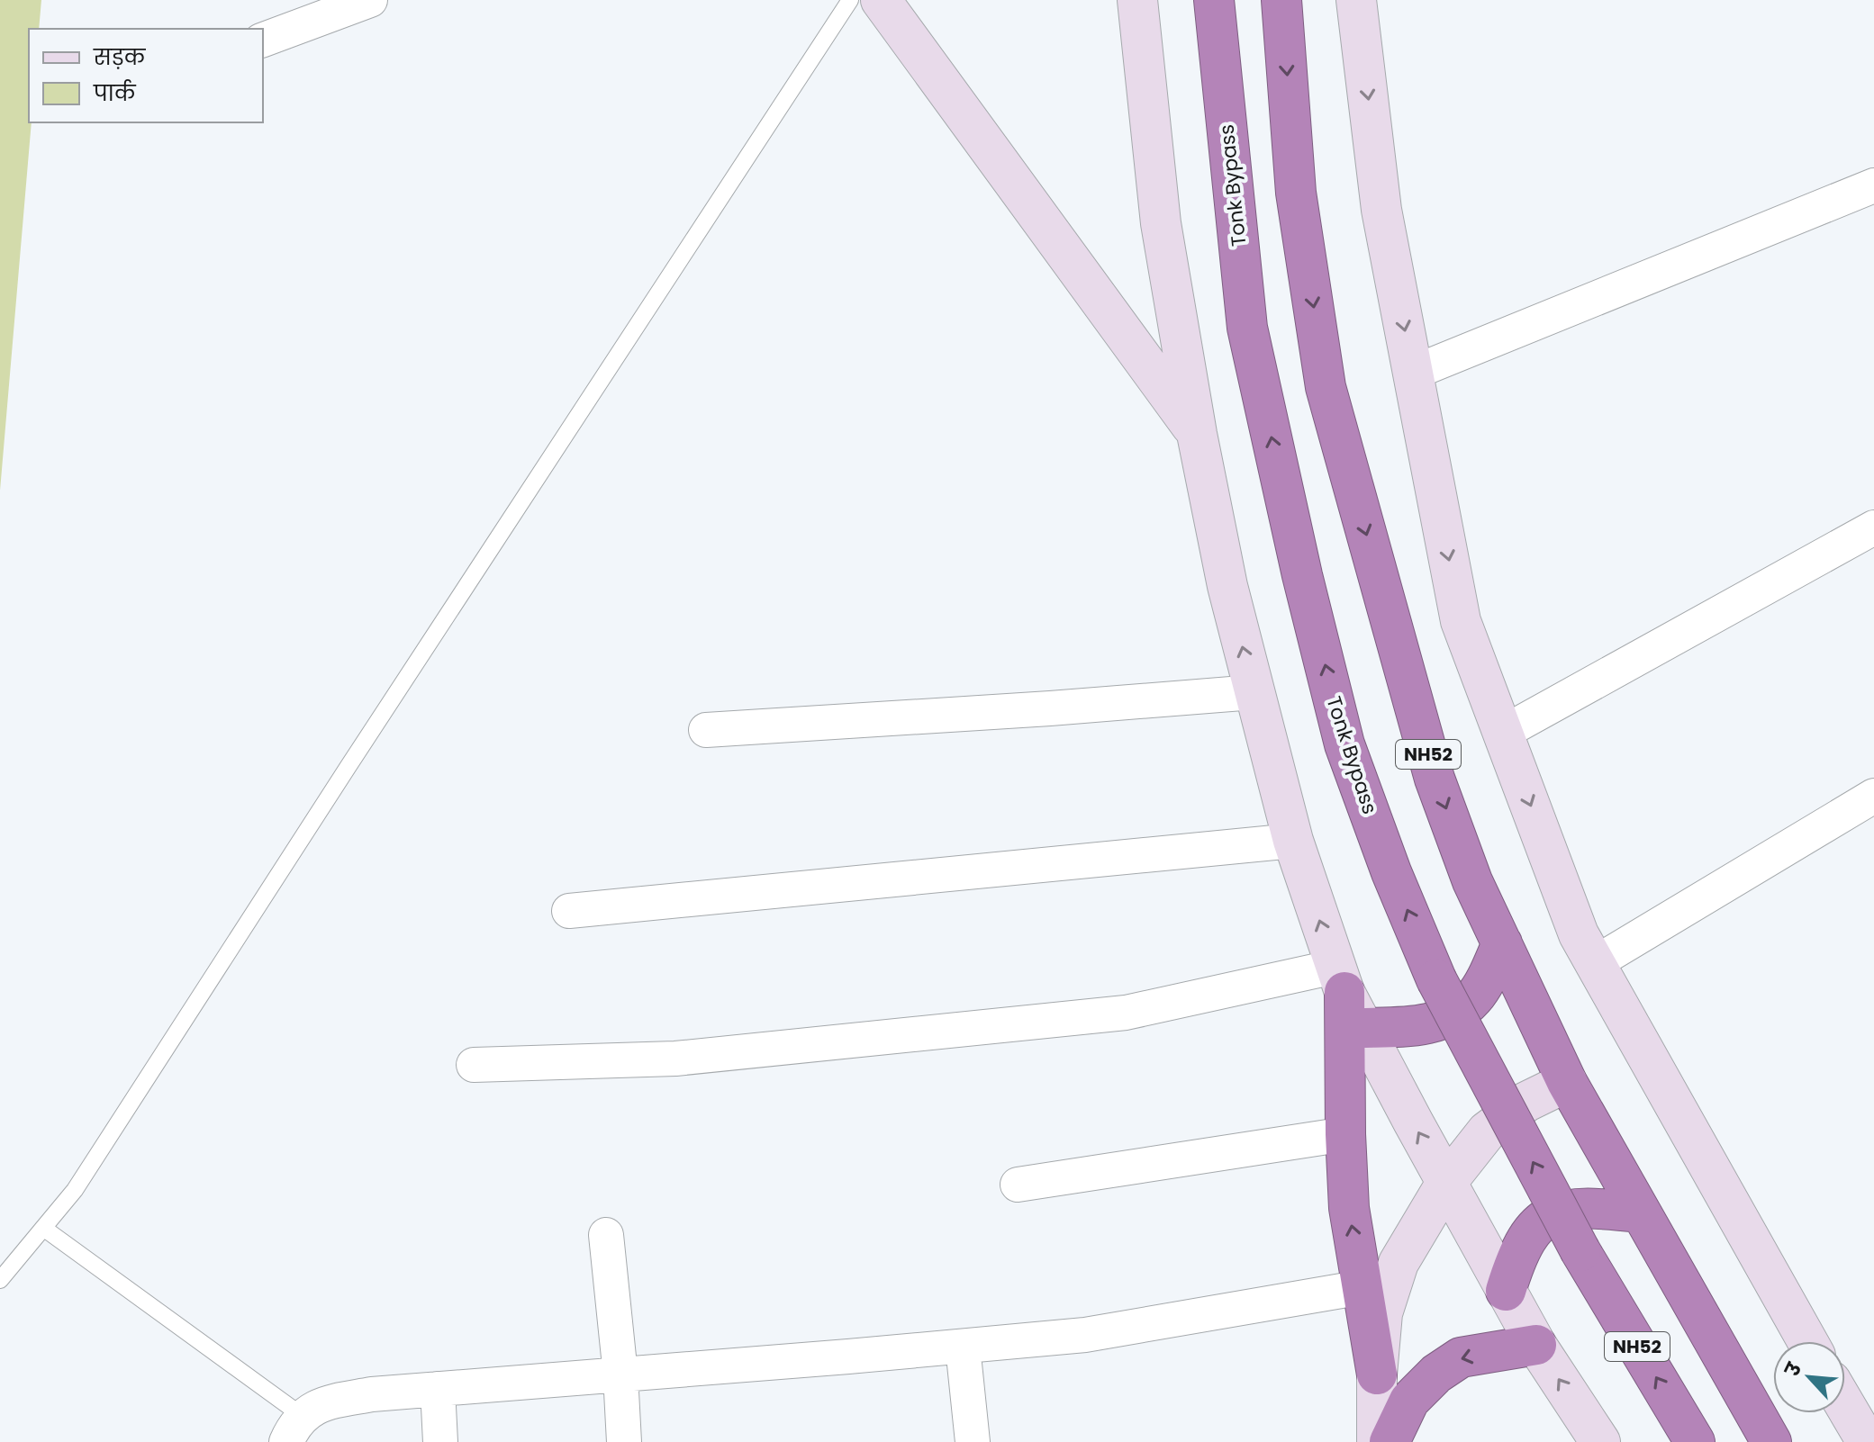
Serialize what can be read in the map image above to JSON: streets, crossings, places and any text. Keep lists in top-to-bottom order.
{
  "streets": {
    "highway": ["Tonk Bypass", "NH52"]
  },
  "legend": ["सड़क", "पार्क"],
  "north": "top left"
}
